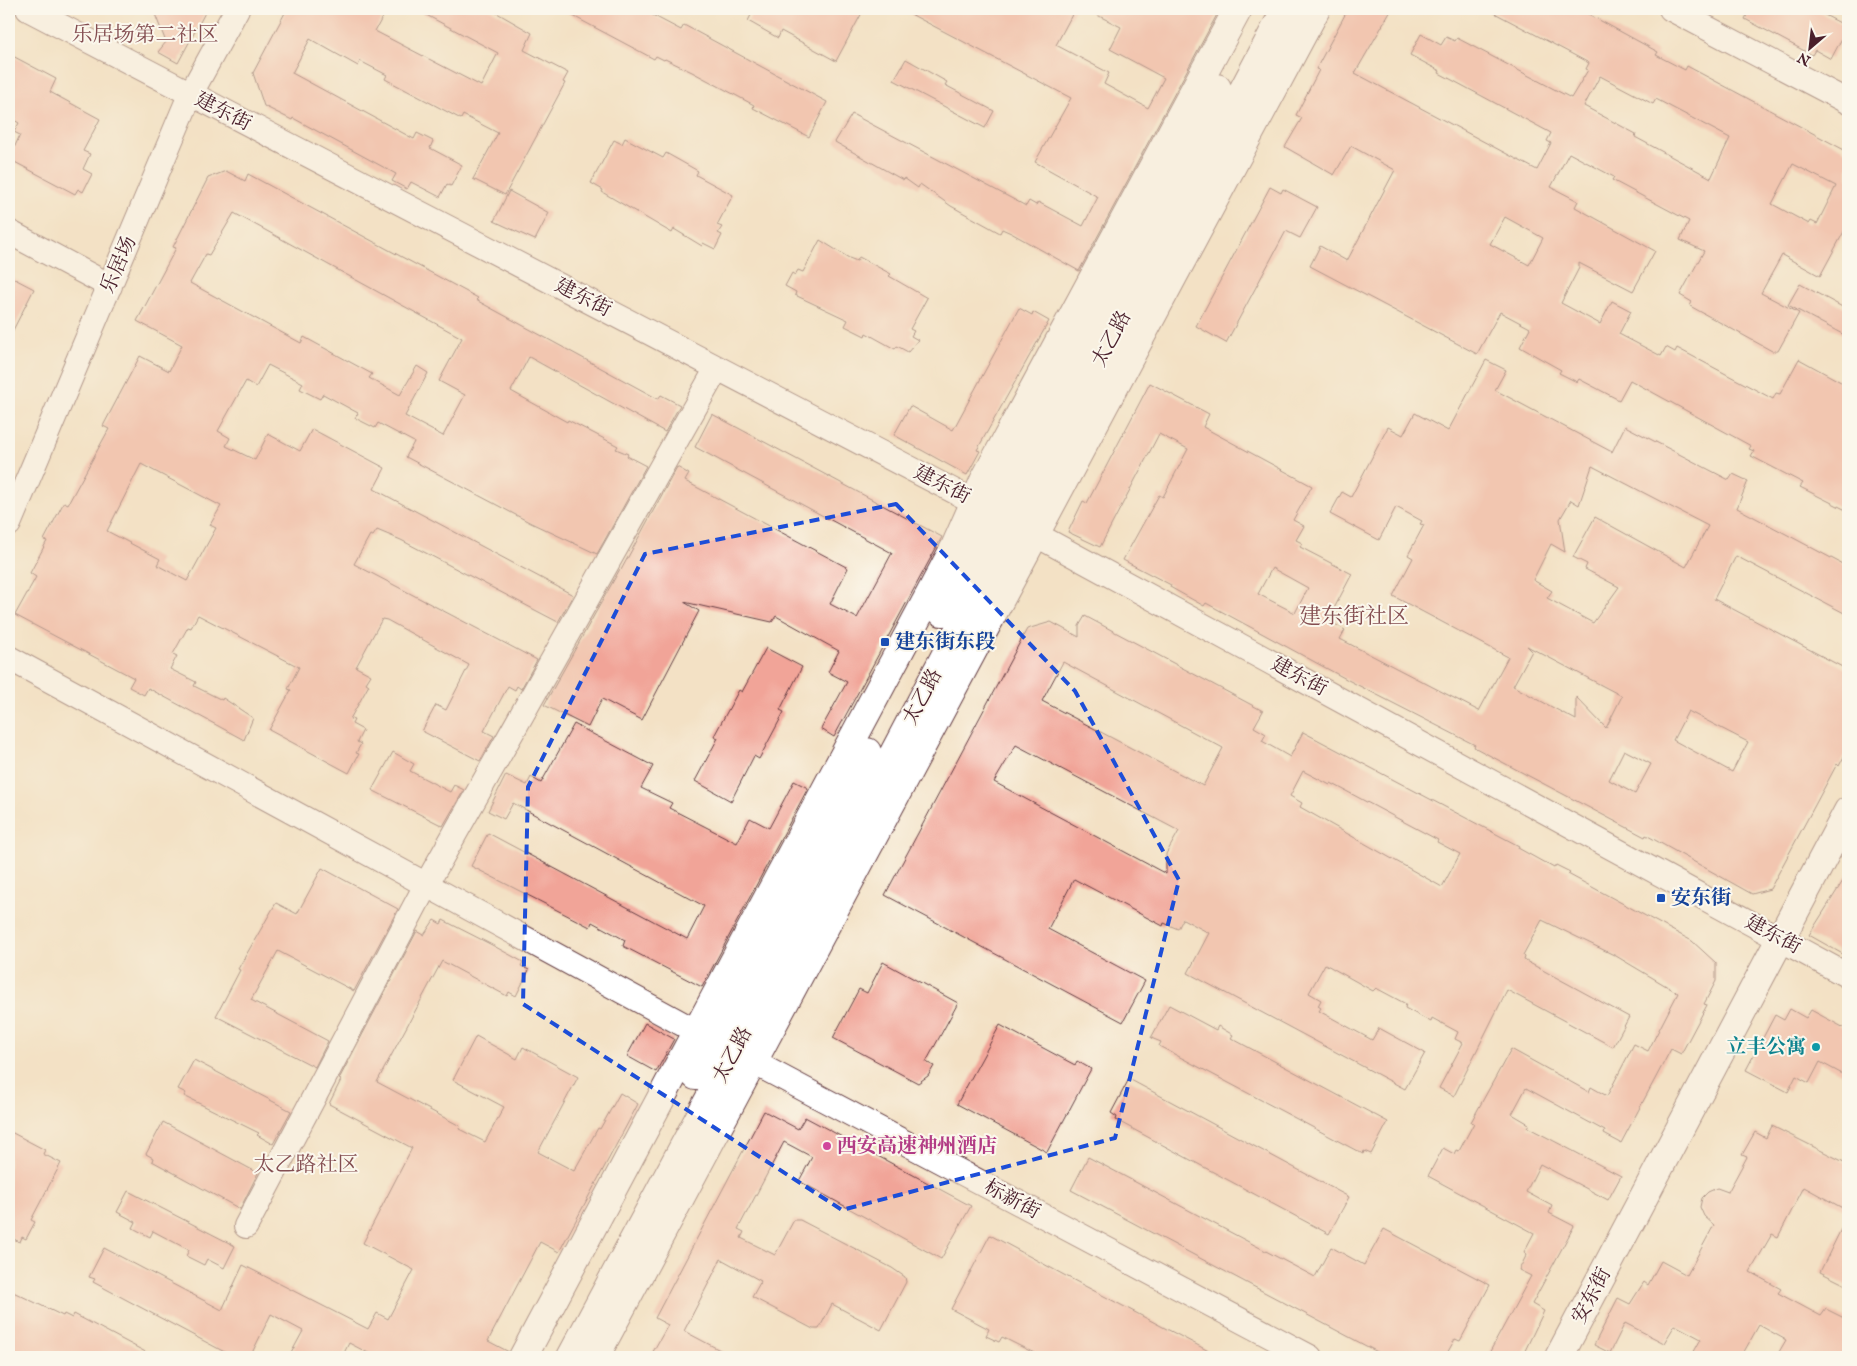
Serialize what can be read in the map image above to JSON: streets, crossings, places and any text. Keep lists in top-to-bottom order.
{
  "streets": {
    "main road": ["太乙路", "安东街"],
    "street": ["建东街", "乐居场", "标新街"]
  },
  "crossings": [
    ["建东街", "乐居场"],
    ["建东街", "太乙路"],
    ["建东街", "安东街"],
    ["太乙路", "标新街"]
  ],
  "districts": ["乐居场第二社区", "建东街社区", "太乙路社区"],
  "places": {
    "transit": ["建东街东段", "安东街"],
    "other": ["立丰公寓", "西安高速神州酒店"]
  },
  "north": "bottom left"
}
